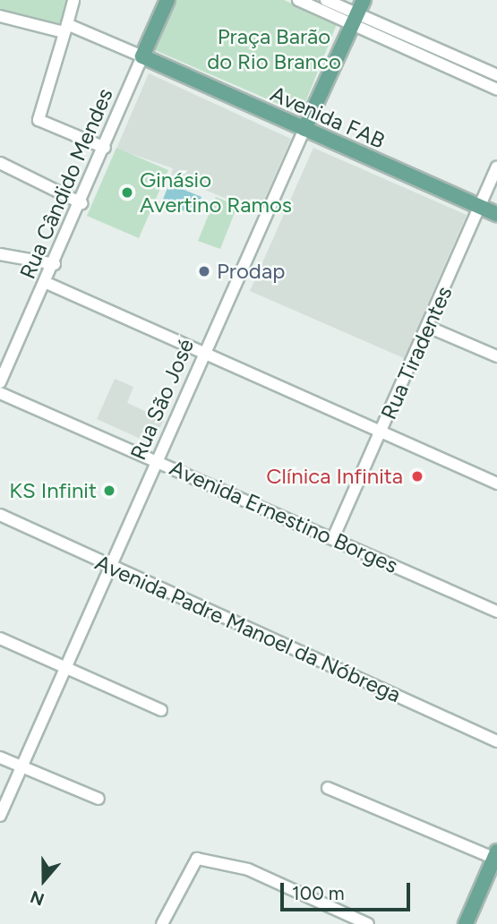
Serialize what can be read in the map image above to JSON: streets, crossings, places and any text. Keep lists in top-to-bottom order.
{
  "streets": {
    "main road": ["Avenida FAB", "Rua Cândido Mendes", "Rua São José"],
    "street": ["Rua Tiradentes", "Avenida Ernestino Borges", "Avenida Padre Manoel da Nóbrega"]
  },
  "crossings": [
    ["Avenida FAB", "Rua Cândido Mendes"],
    ["Avenida FAB", "Rua Tiradentes"],
    ["Avenida FAB", "Rua São José"],
    ["Rua Tiradentes", "Avenida Ernestino Borges"],
    ["Rua São José", "Avenida Ernestino Borges"],
    ["Rua São José", "Avenida Padre Manoel da Nóbrega"]
  ],
  "parks": ["Praça Barão do Rio Branco"],
  "places": [
    "Ginásio Avertino Ramos",
    "Prodap",
    "Clínica Infinita",
    "KS Infinit"
  ],
  "scale_bar": "100 m",
  "north": "bottom"
}
